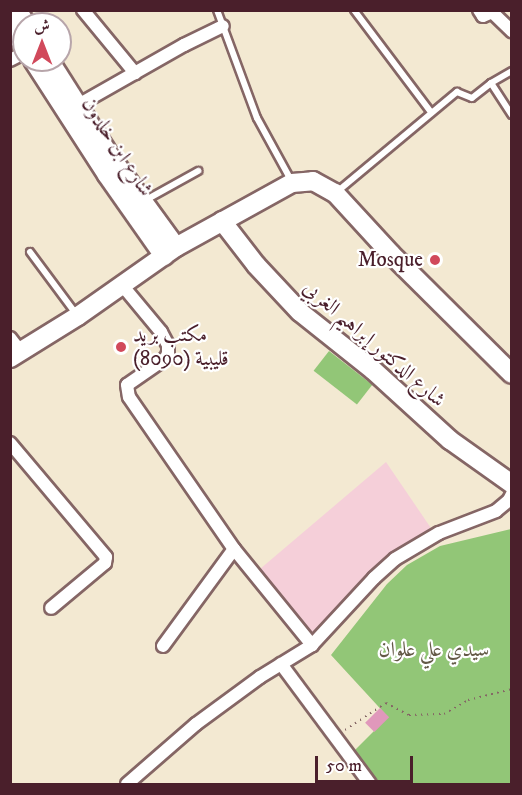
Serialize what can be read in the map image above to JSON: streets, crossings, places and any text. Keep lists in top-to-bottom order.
{
  "streets": {
    "street": ["شارع ابن خلدون", "شارع الدكتور إبراهيم الغربي"]
  },
  "parks": ["سيدي علي علوان"],
  "places": ["Mosque", "مكتب بريد قليبية (8090)"],
  "scale_bar": "50 m",
  "north": "top"
}
